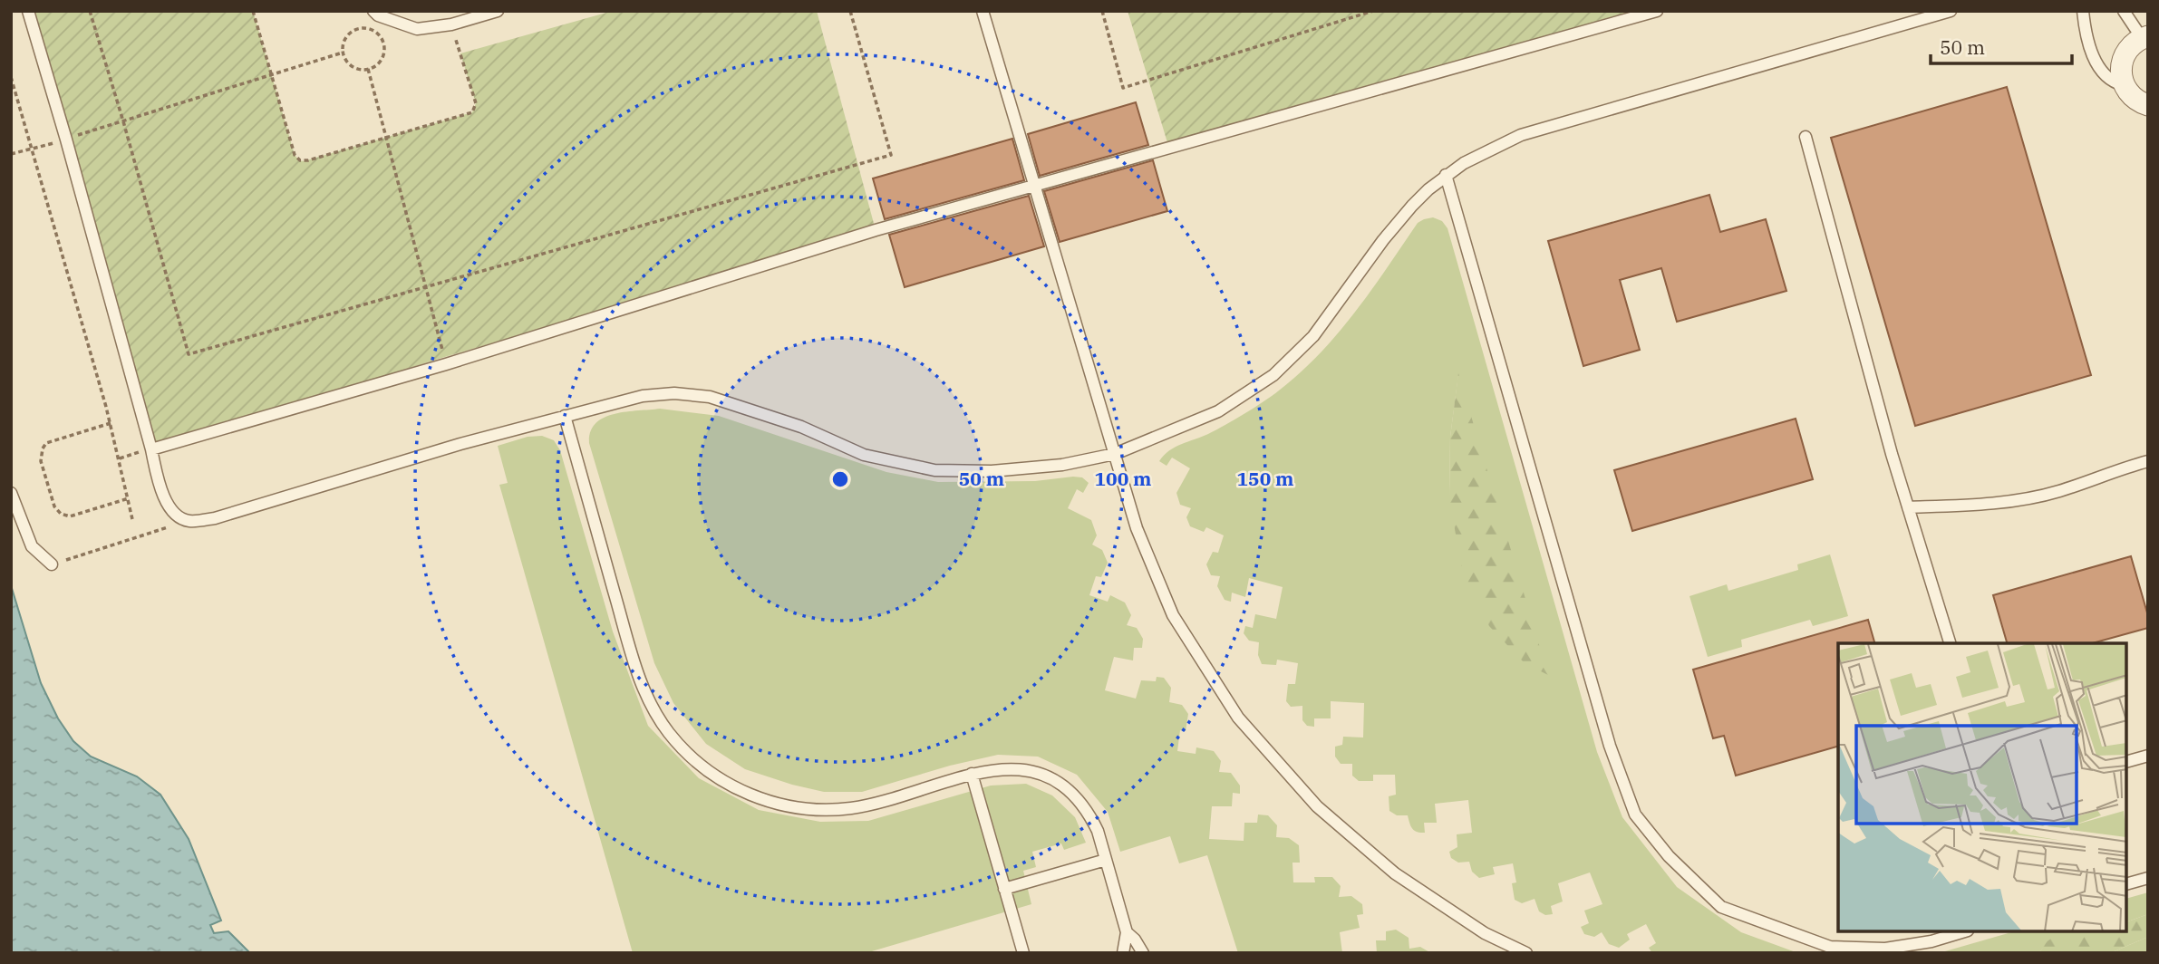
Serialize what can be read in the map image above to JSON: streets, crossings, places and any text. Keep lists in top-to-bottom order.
{
  "scale_bar": "50 m",
  "rings": ["50 m", "100 m", "150 m"]
}
